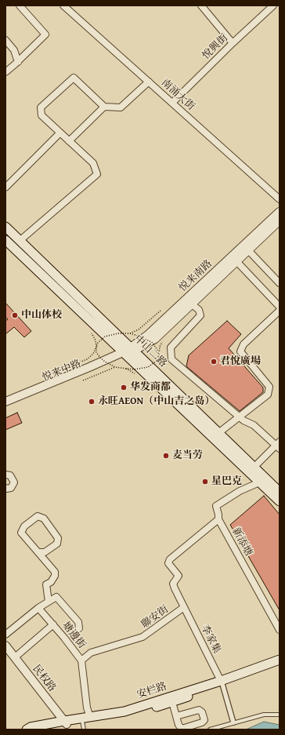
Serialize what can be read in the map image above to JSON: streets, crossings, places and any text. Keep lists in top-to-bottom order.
{
  "streets": {
    "main road": ["中山二路", "安栏路"],
    "street": [
      "悅興街",
      "南涌大街",
      "悦来南路",
      "悦来中路",
      "新添塘",
      "聯安街",
      "塘邊街",
      "李家集",
      "民权路"
    ]
  },
  "crossings": [
    ["悅興街", "南涌大街"],
    ["悦来南路", "中山二路"],
    ["悦来南路", "悦来中路"],
    ["中山二路", "悦来中路"],
    ["中山二路", "新添塘"],
    ["新添塘", "聯安街"],
    ["聯安街", "塘邊街"],
    ["聯安街", "李家集"],
    ["塘邊街", "安栏路"],
    ["李家集", "安栏路"],
    ["民权路", "安栏路"]
  ],
  "places": [
    "中山体校",
    "君悅廣場",
    "华发商都",
    "永旺AEON（中山吉之岛）",
    "麦当劳",
    "星巴克"
  ]
}
